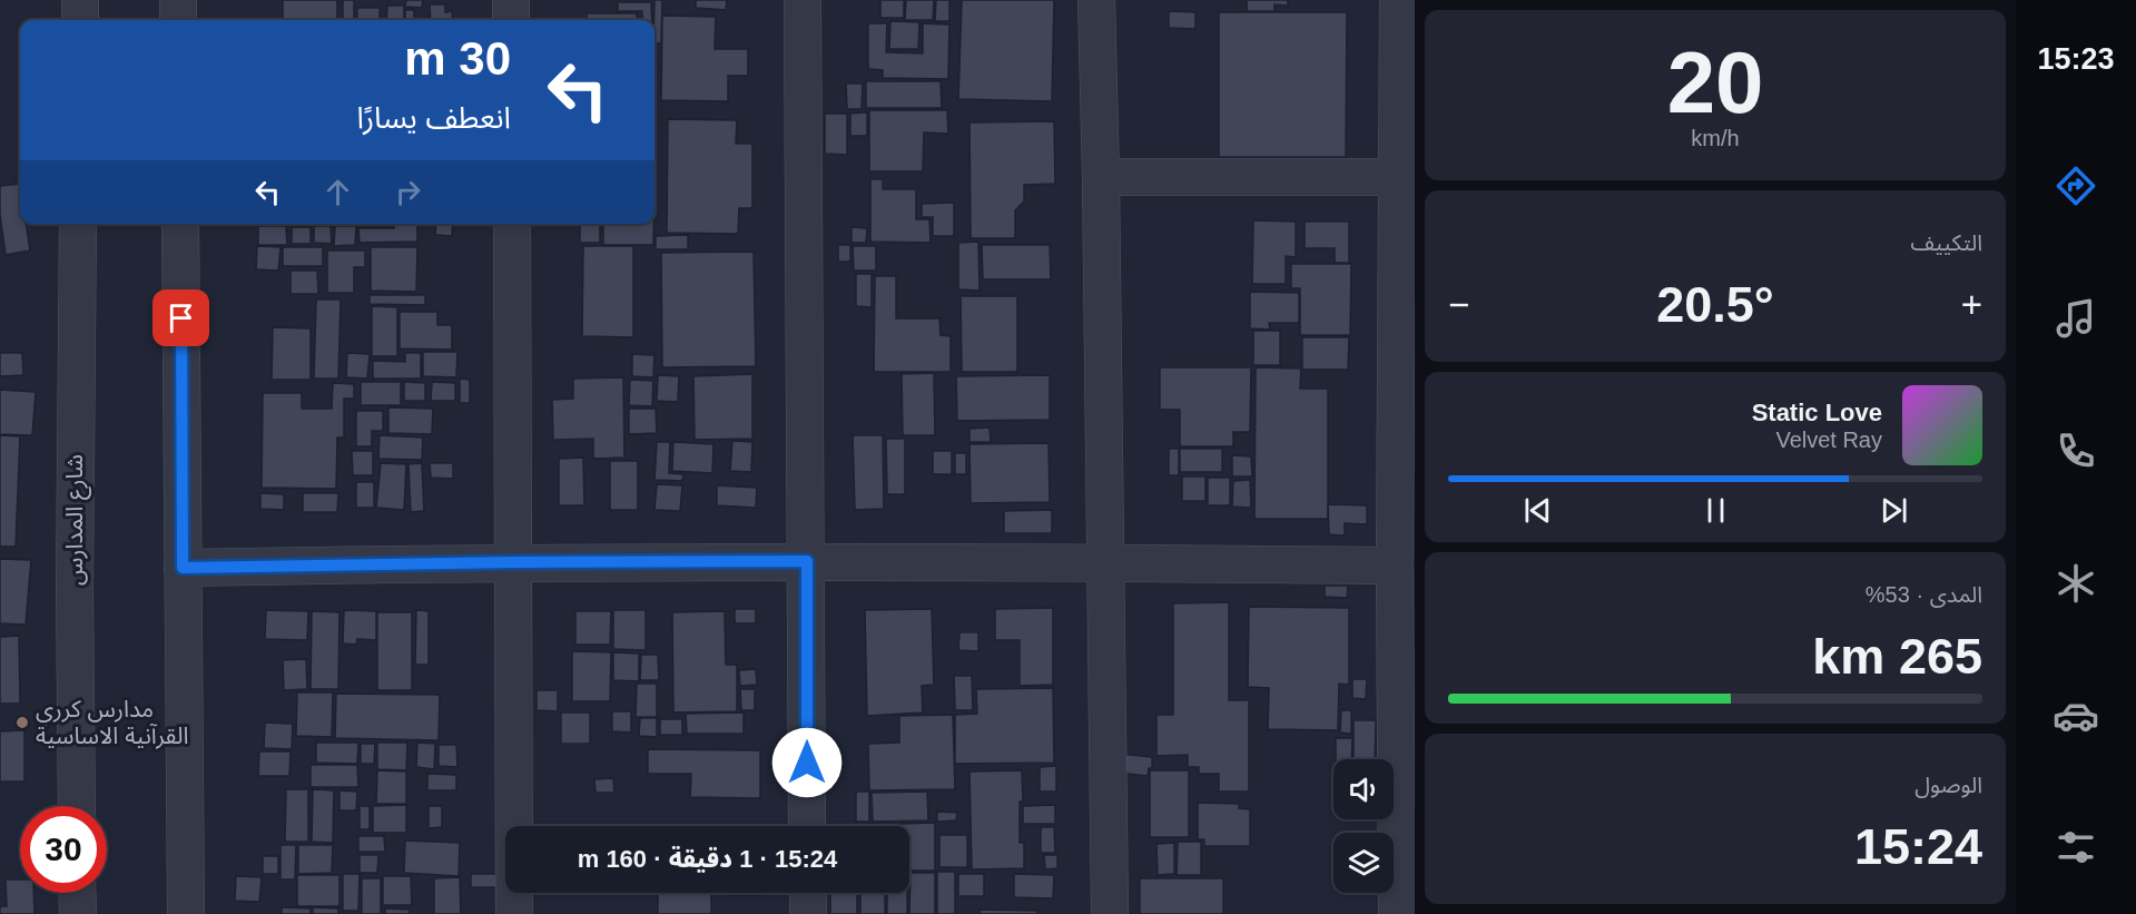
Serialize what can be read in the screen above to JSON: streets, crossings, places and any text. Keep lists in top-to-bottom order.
{
  "streets": {
    "street": ["شارع المدارس"]
  },
  "places": ["مدارس كرري القرآنية الاساسية"],
  "page": {
    "tabs": "15:23",
    "tile": [
      ["20", "km/h"],
      "التكييف",
      ["المدى · 53%", "265 km"],
      ["الوصول", "15:24"]
    ],
    "turn": ["30 m", "انعطف يسارًا"],
    "heat": ["−", "20.5°", "+"],
    "song": ["Static Love", "Velvet Ray"],
    "limit": "30",
    "trip": "15:24 · 1 دقيقة · 160 m"
  }
}
